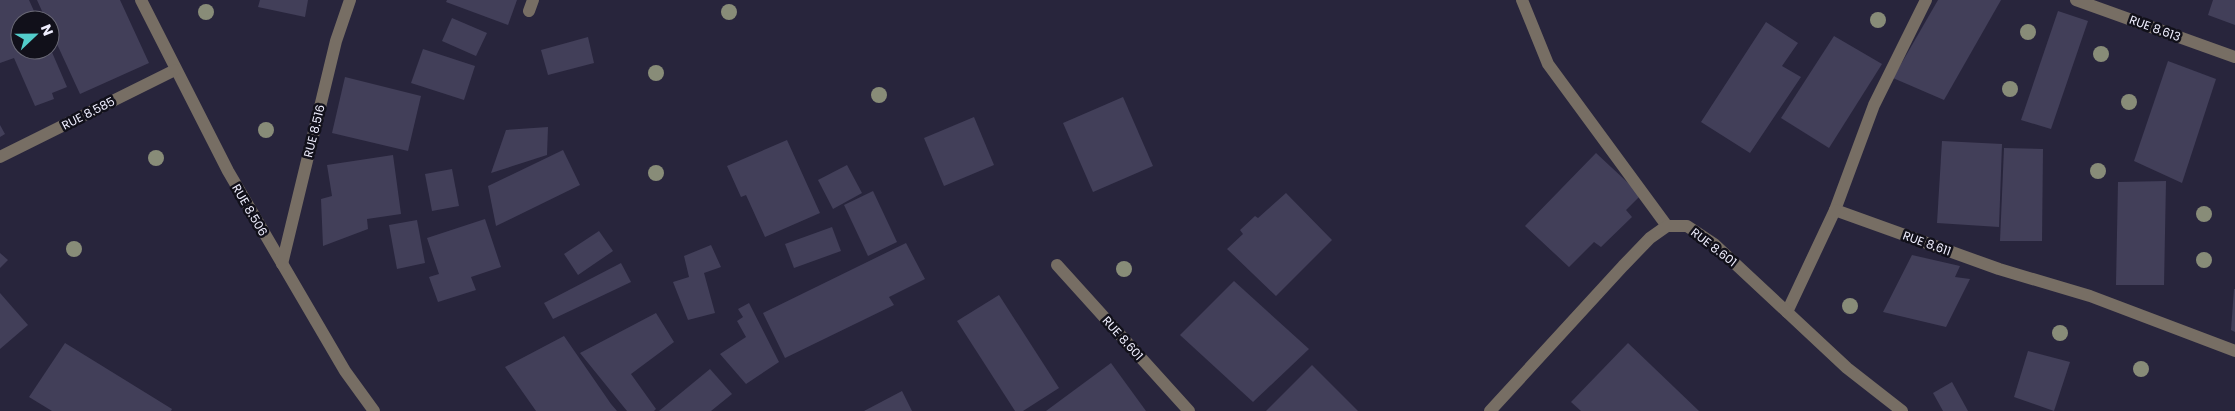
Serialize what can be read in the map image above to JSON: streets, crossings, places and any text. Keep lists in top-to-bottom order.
{
  "streets": {
    "street": [
      "RUE 8.613",
      "RUE 8.585",
      "RUE 8.516",
      "RUE 8.506",
      "RUE 8.611",
      "RUE 8.601"
    ]
  },
  "crossings": [
    ["RUE 8.585", "RUE 8.506"],
    ["RUE 8.516", "RUE 8.506"]
  ],
  "north": "right"
}
